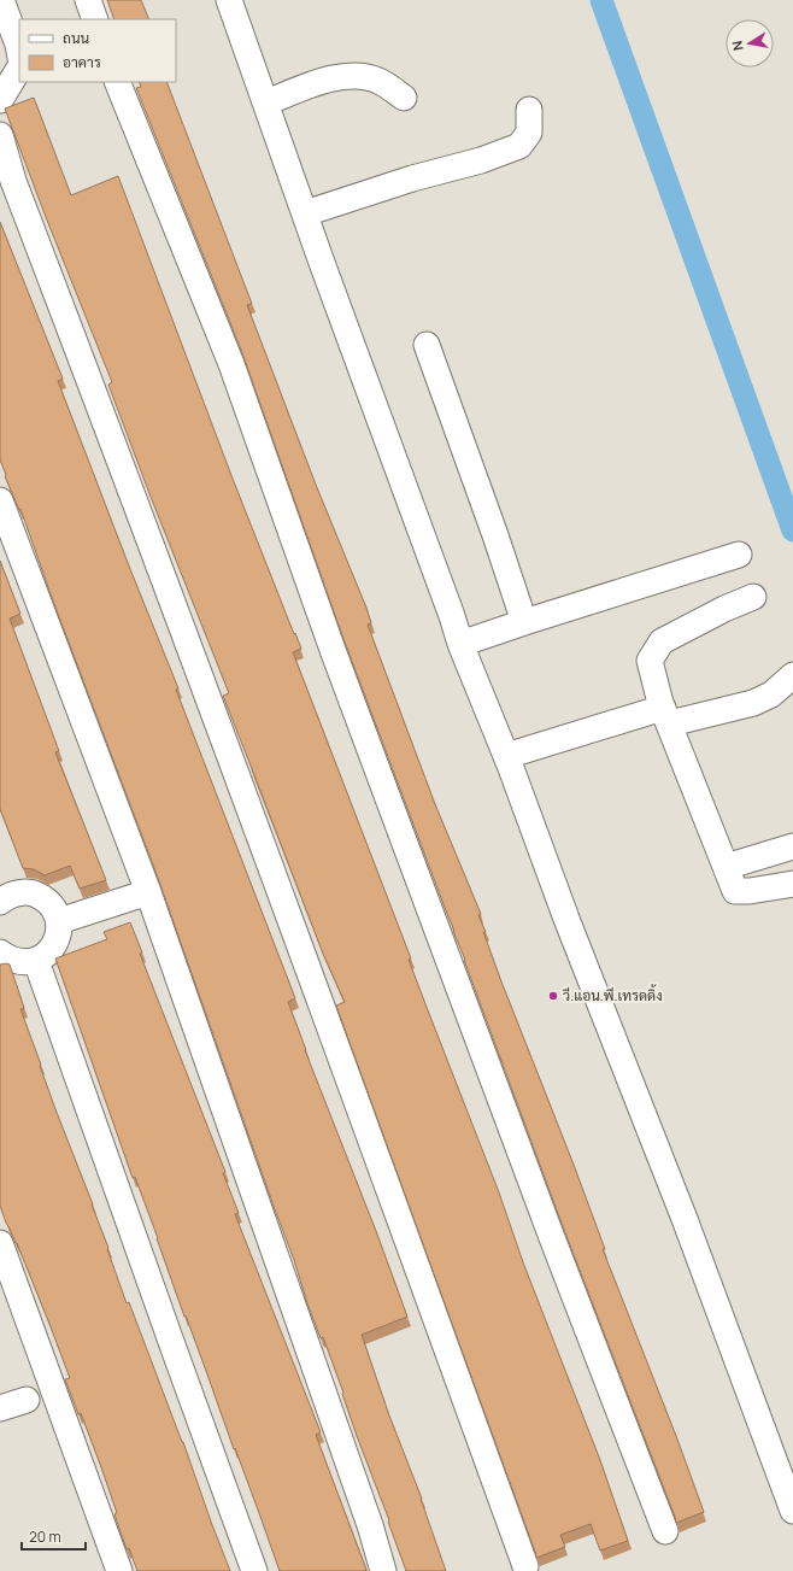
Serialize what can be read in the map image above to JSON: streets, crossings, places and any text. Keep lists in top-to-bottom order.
{
  "places": ["วี.แอน.พี.เทรดดิ้ง"],
  "legend": ["ถนน", "อาคาร"],
  "scale_bar": "20 m",
  "north": "left"
}
